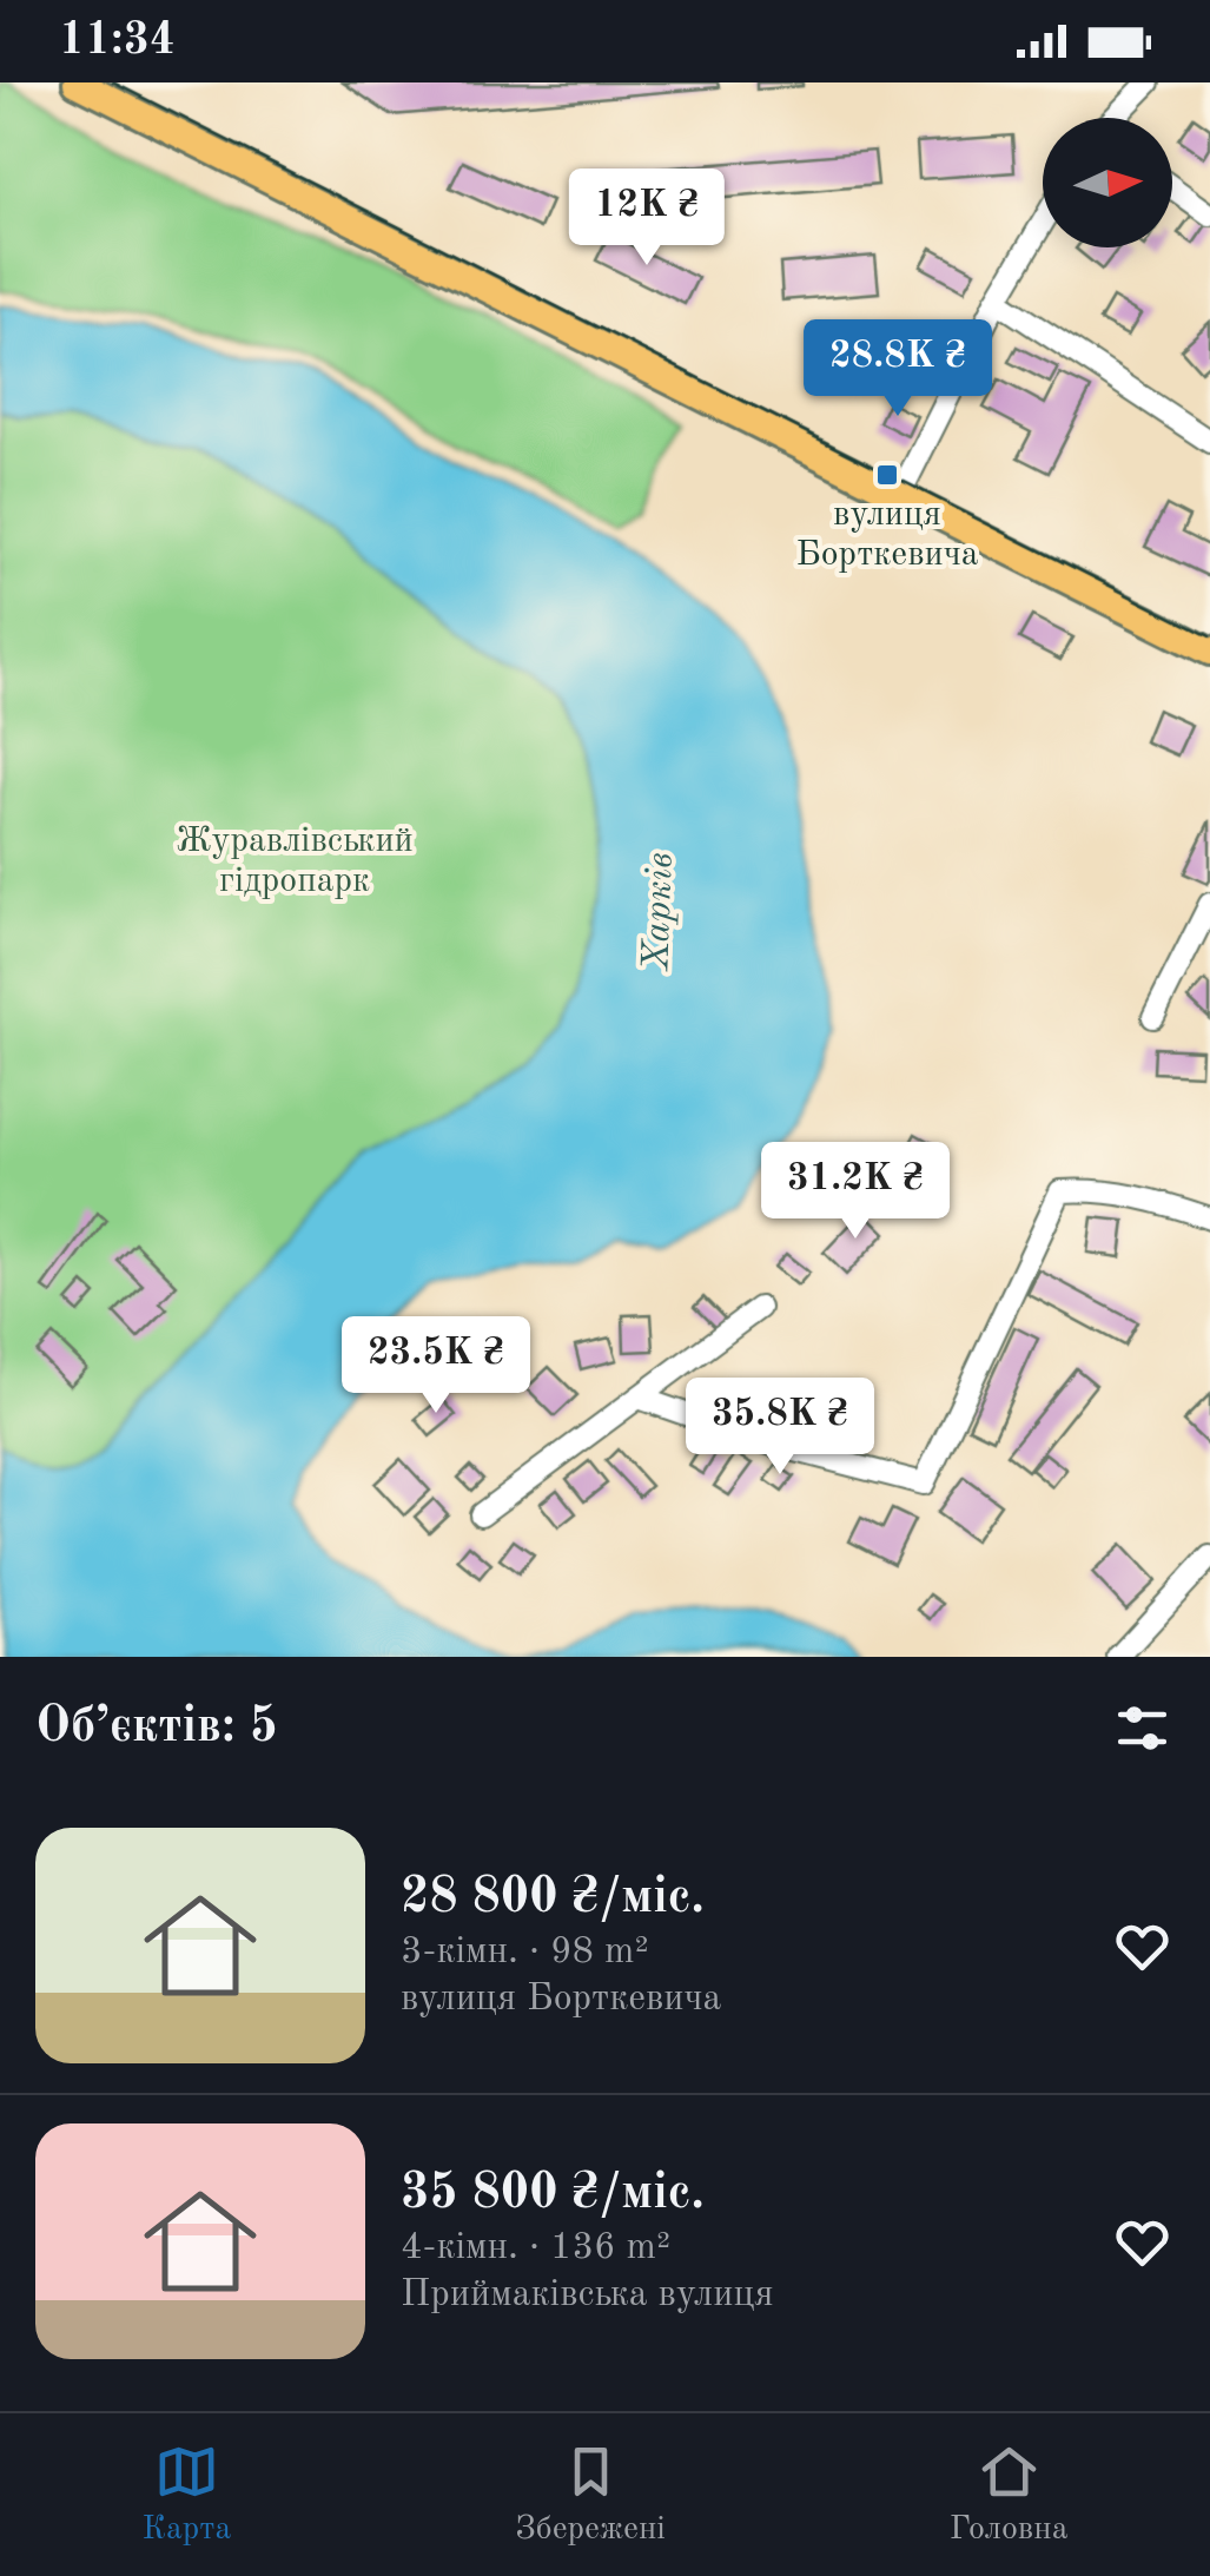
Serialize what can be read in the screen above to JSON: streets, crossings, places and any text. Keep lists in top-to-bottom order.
{
  "water": ["Харків"],
  "parks": ["Журавлівський гідропарк"],
  "places": {
    "transit": ["вулиця Борткевича"]
  },
  "north": "right",
  "page": {
    "status": "11:34",
    "price": [
      "12K ₴",
      "28.8K ₴",
      "31.2K ₴",
      "23.5K ₴",
      "35.8K ₴"
    ],
    "heading": "Об’єктів: 5",
    "list": [
      {
        "name": "28 800 ₴/міс.",
        "note": "3-кімн. · 98 m² · вулиця Борткевича"
      },
      {
        "name": "35 800 ₴/міс.",
        "note": "4-кімн. · 136 m² · Приймаківська вулиця"
      }
    ],
    "tabs": ["Карта", "Збережені", "Головна"]
  }
}
